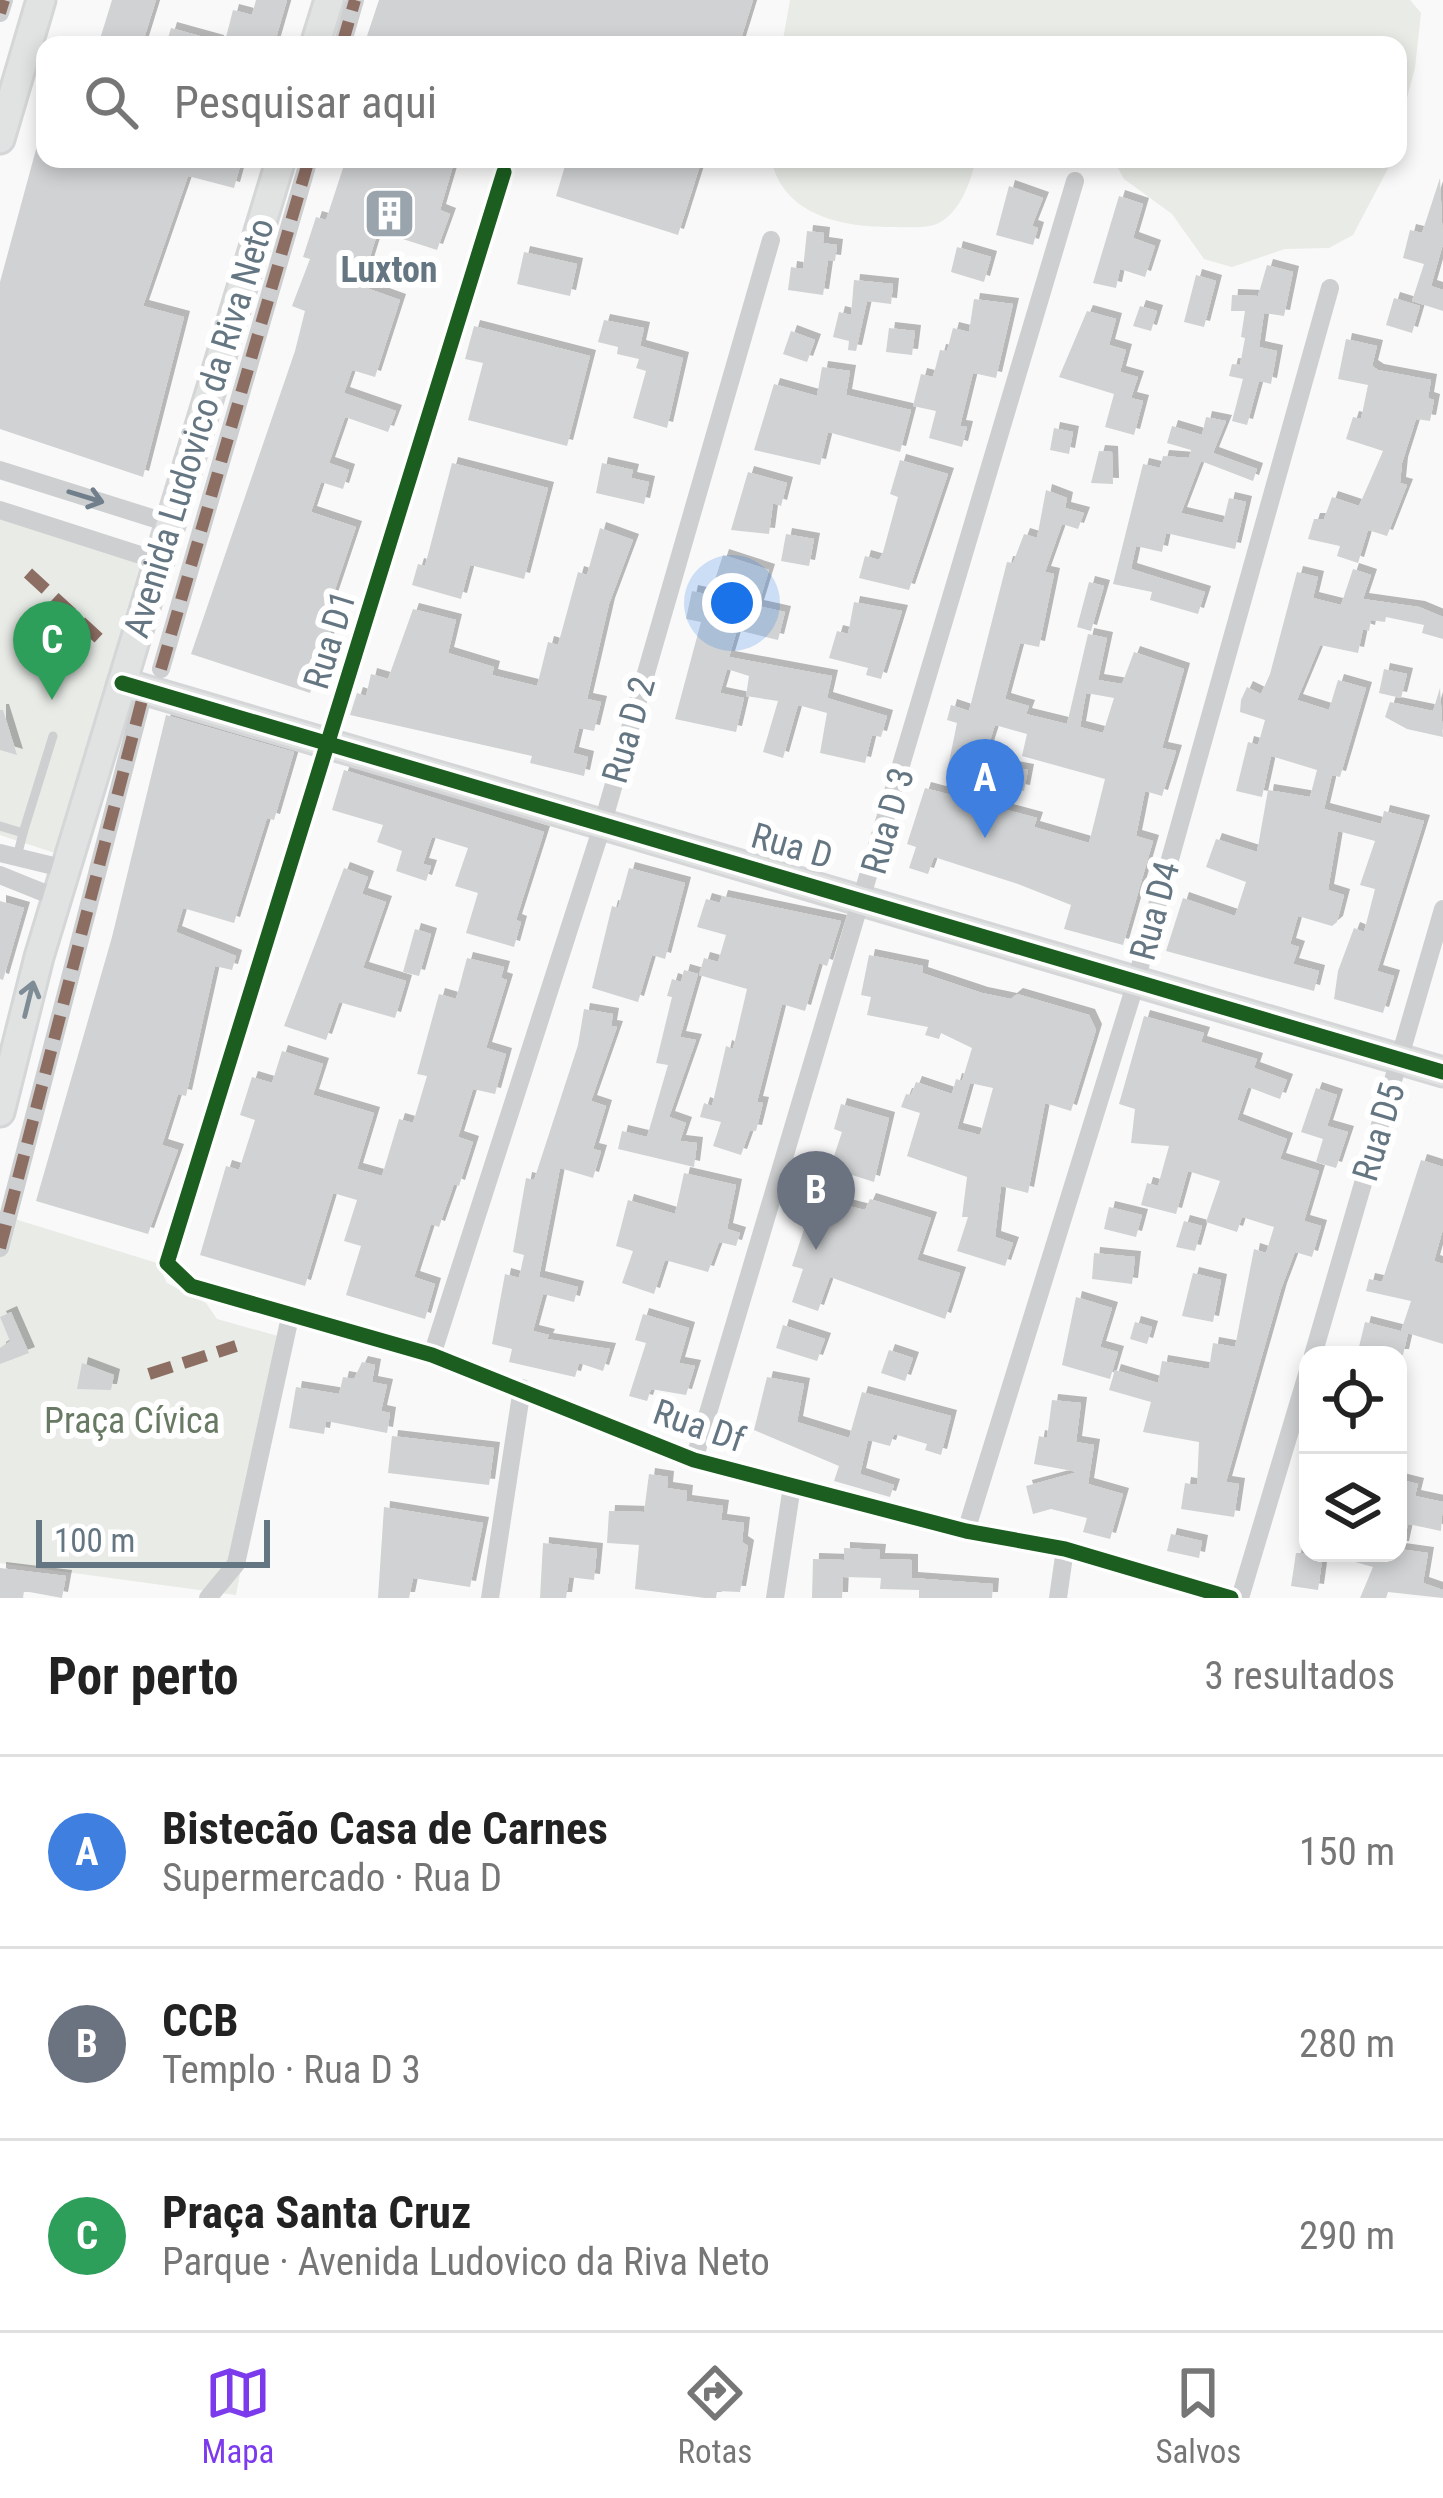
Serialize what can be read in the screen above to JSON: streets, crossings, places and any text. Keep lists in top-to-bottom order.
{
  "streets": {
    "street": [
      "Avenida Ludovico da Riva Neto",
      "Rua D1",
      "Rua D 2",
      "Rua D 3",
      "Rua D",
      "Rua D4",
      "Rua D5",
      "Rua Df"
    ]
  },
  "crossings": [
    ["Avenida Ludovico da Riva Neto", "Rua D"],
    ["Rua D1", "Rua D"],
    ["Rua D1", "Rua Df"],
    ["Rua D 2", "Rua D"],
    ["Rua D 2", "Rua Df"],
    ["Rua D 3", "Rua D"],
    ["Rua D 3", "Rua Df"],
    ["Rua D", "Rua D4"],
    ["Rua D", "Rua D5"],
    ["Rua D4", "Rua Df"]
  ],
  "parks": ["Praça Cívica"],
  "places": {
    "building": ["Luxton"]
  },
  "scale_bar": "100 m",
  "page": {
    "search": "Pesquisar aqui",
    "pins": ["C", "A", "B"],
    "scale": "100 m",
    "heading": ["Por perto", "3 resultados"],
    "list": [
      {
        "mark": "A",
        "name": "Bistecão Casa de Carnes",
        "note": "Supermercado · Rua D",
        "value": "150 m"
      },
      {
        "mark": "B",
        "name": "CCB",
        "note": "Templo · Rua D 3",
        "value": "280 m"
      },
      {
        "mark": "C",
        "name": "Praça Santa Cruz",
        "note": "Parque · Avenida Ludovico da Riva Neto",
        "value": "290 m"
      }
    ],
    "nav": ["Mapa", "Rotas", "Salvos"]
  }
}
